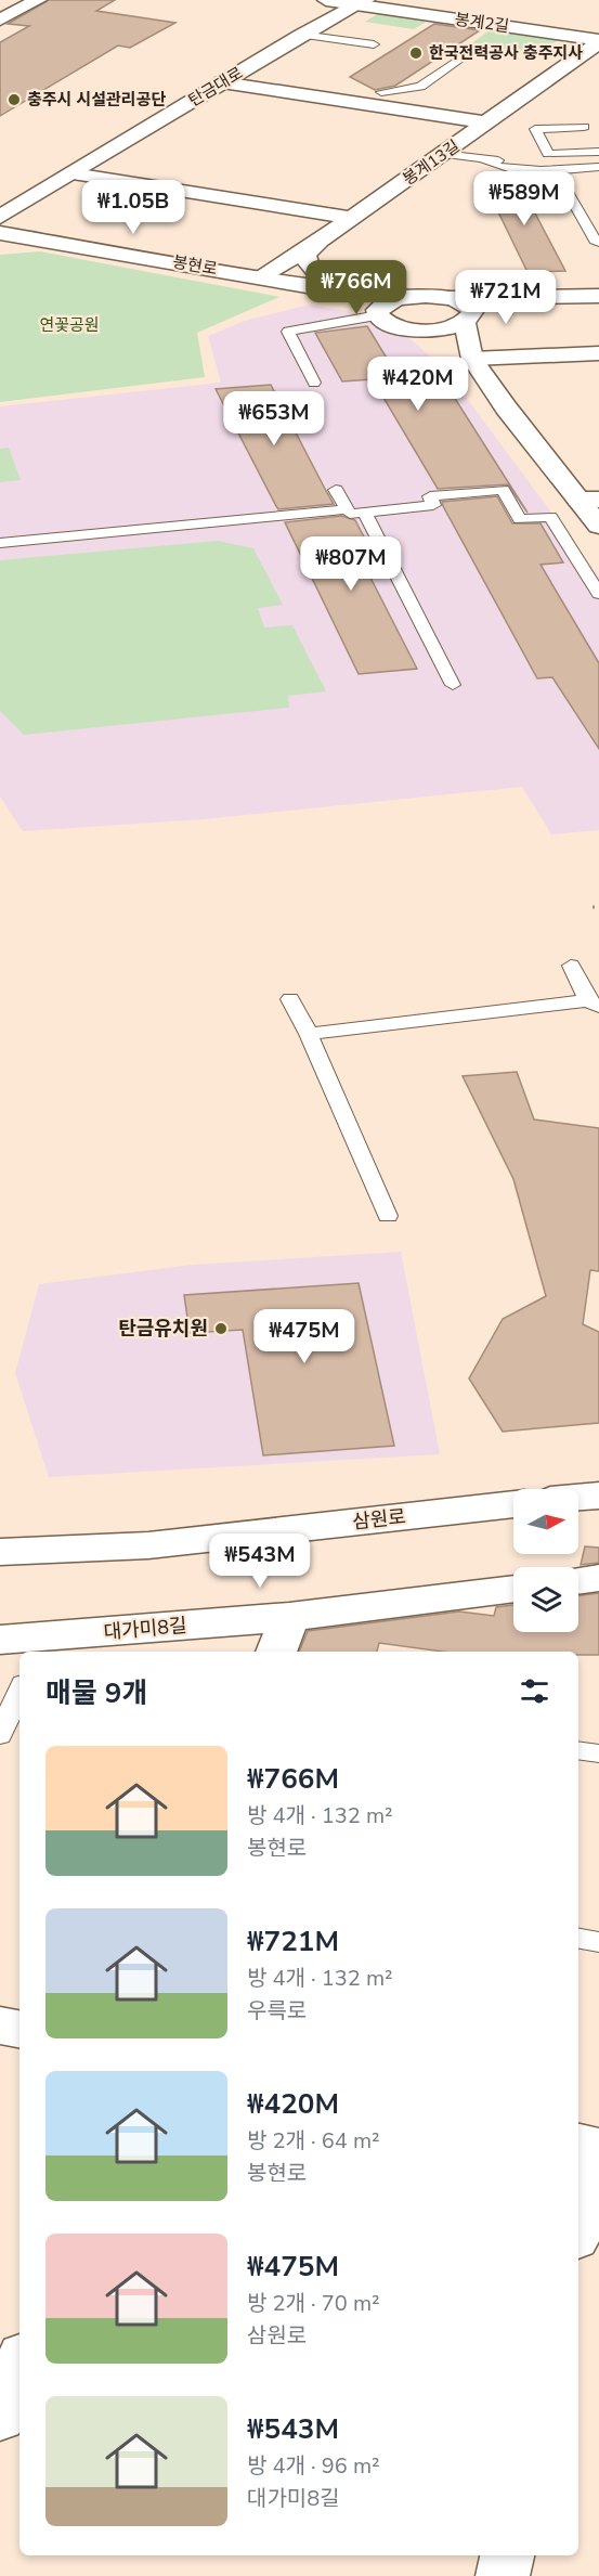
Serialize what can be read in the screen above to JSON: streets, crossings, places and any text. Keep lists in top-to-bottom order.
{
  "streets": {
    "street": [
      "봉계2길",
      "탄금대로",
      "봉계13길",
      "봉현로",
      "삼원로",
      "대가미8길"
    ]
  },
  "crossings": [
    ["봉계2길", "탄금대로"],
    ["봉계2길", "봉계13길"],
    ["봉계13길", "봉현로"]
  ],
  "parks": ["연꽃공원"],
  "places": ["한국전력공사 충주지사", "충주시 시설관리공단", "탄금유치원"],
  "north": "right",
  "page": {
    "price": [
      "₩589M",
      "₩1.05B",
      "₩766M",
      "₩721M",
      "₩420M",
      "₩653M",
      "₩807M",
      "₩475M",
      "₩543M"
    ],
    "heading": "매물 9개",
    "list": [
      {
        "name": "₩766M",
        "note": "방 4개 · 132 m² · 봉현로"
      },
      {
        "name": "₩721M",
        "note": "방 4개 · 132 m² · 우륵로"
      },
      {
        "name": "₩420M",
        "note": "방 2개 · 64 m² · 봉현로"
      },
      {
        "name": "₩475M",
        "note": "방 2개 · 70 m² · 삼원로"
      },
      {
        "name": "₩543M",
        "note": "방 4개 · 96 m² · 대가미8길"
      }
    ]
  }
}
